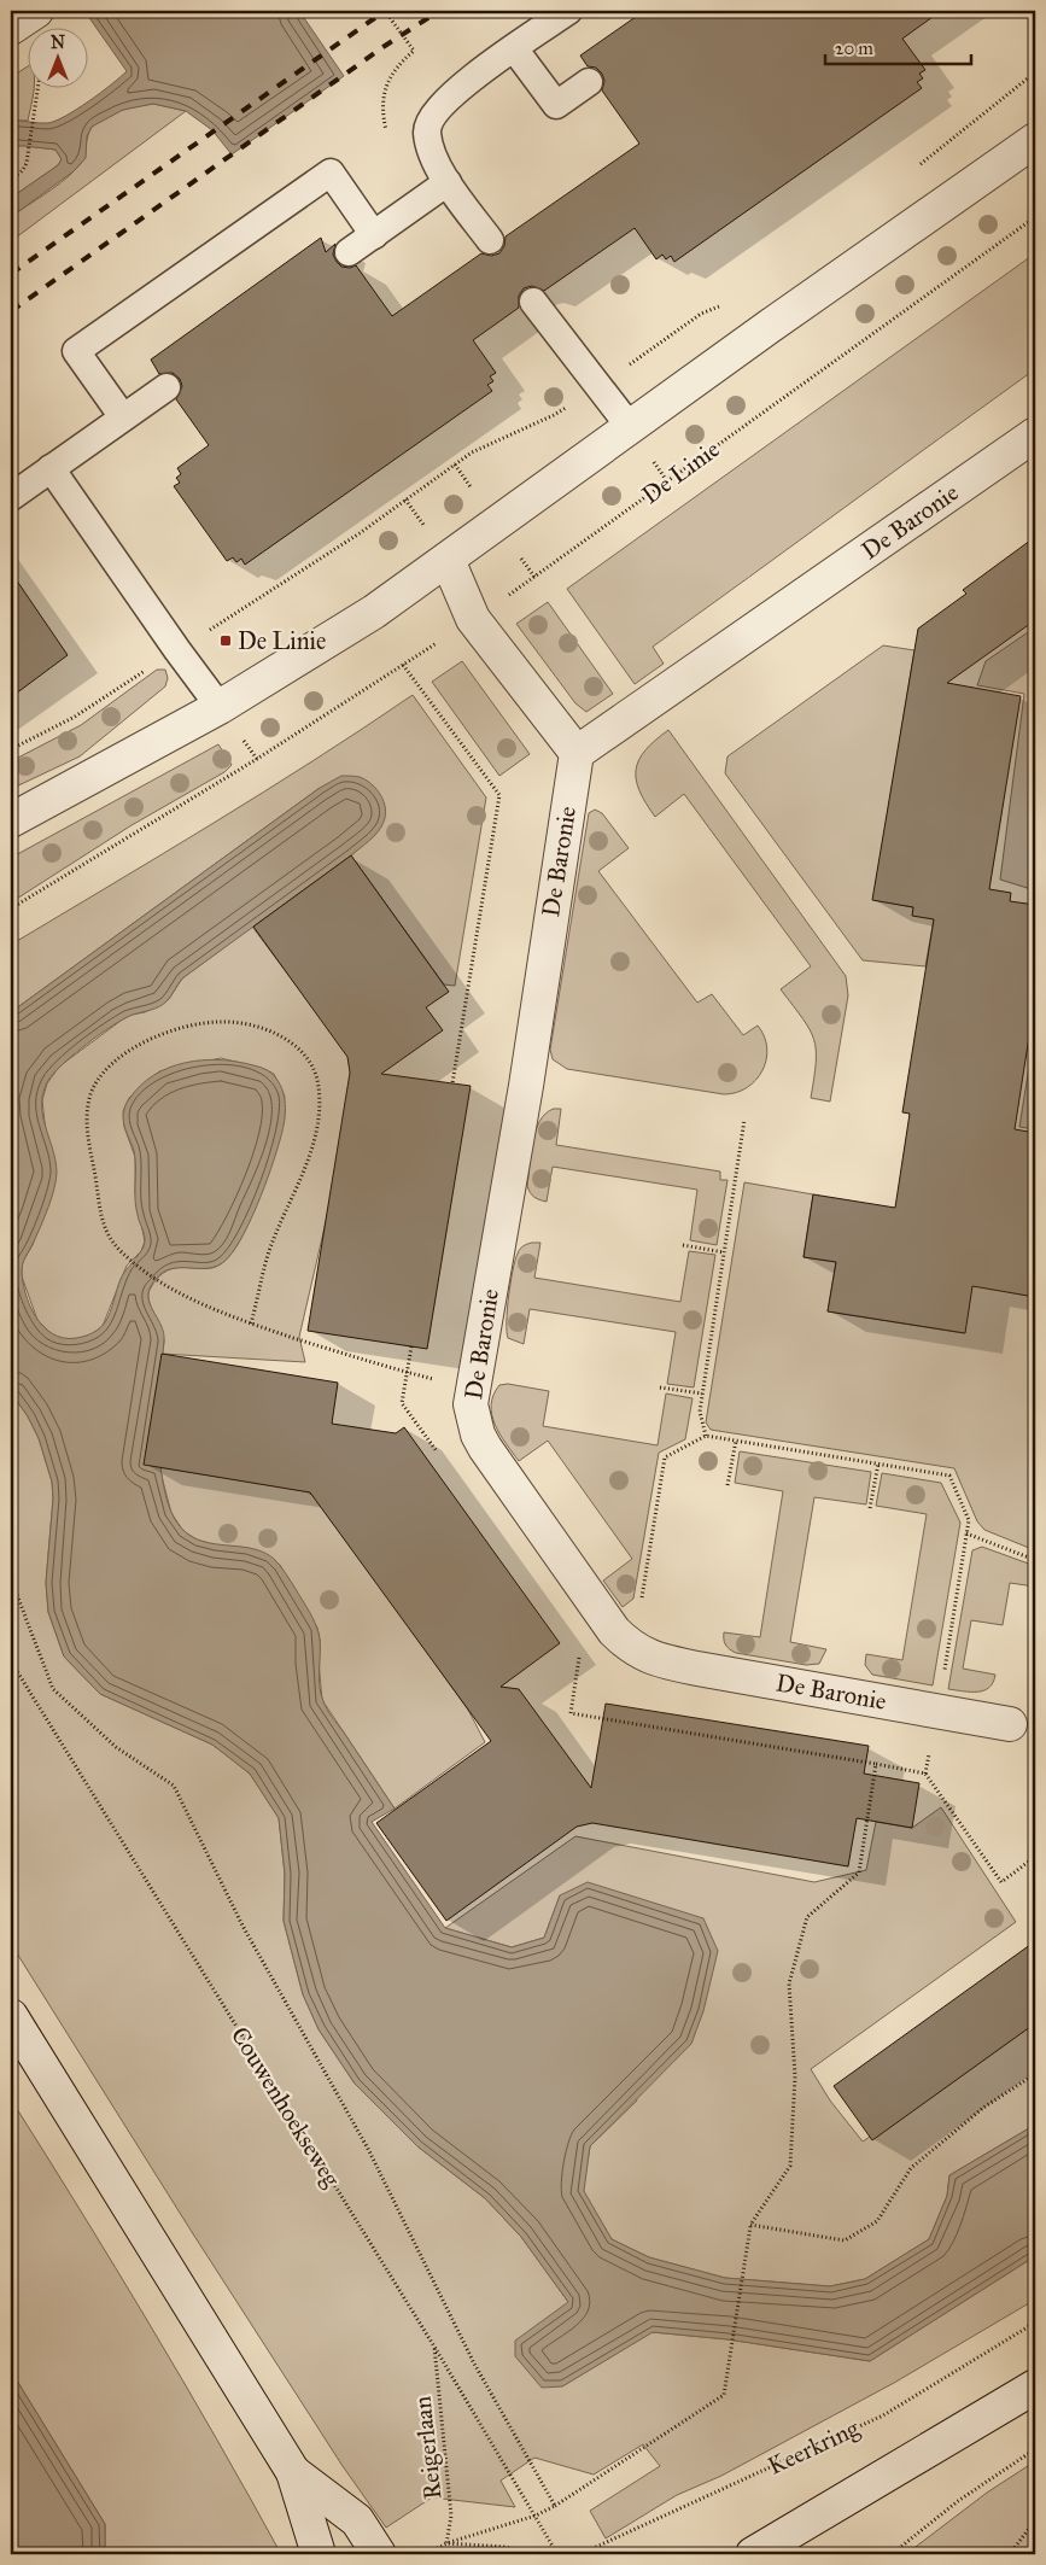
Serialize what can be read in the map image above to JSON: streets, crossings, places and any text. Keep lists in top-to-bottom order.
{
  "streets": {
    "street": ["De Baronie"],
    "path": [
      "De Linie",
      "Couwenhoekseweg",
      "Keerkring",
      "Reigerlaan"
    ]
  },
  "crossings": [
    ["Couwenhoekseweg", "Reigerlaan"]
  ],
  "places": {
    "transit": ["De Linie"]
  },
  "scale_bar": "20 m",
  "north": "top"
}
